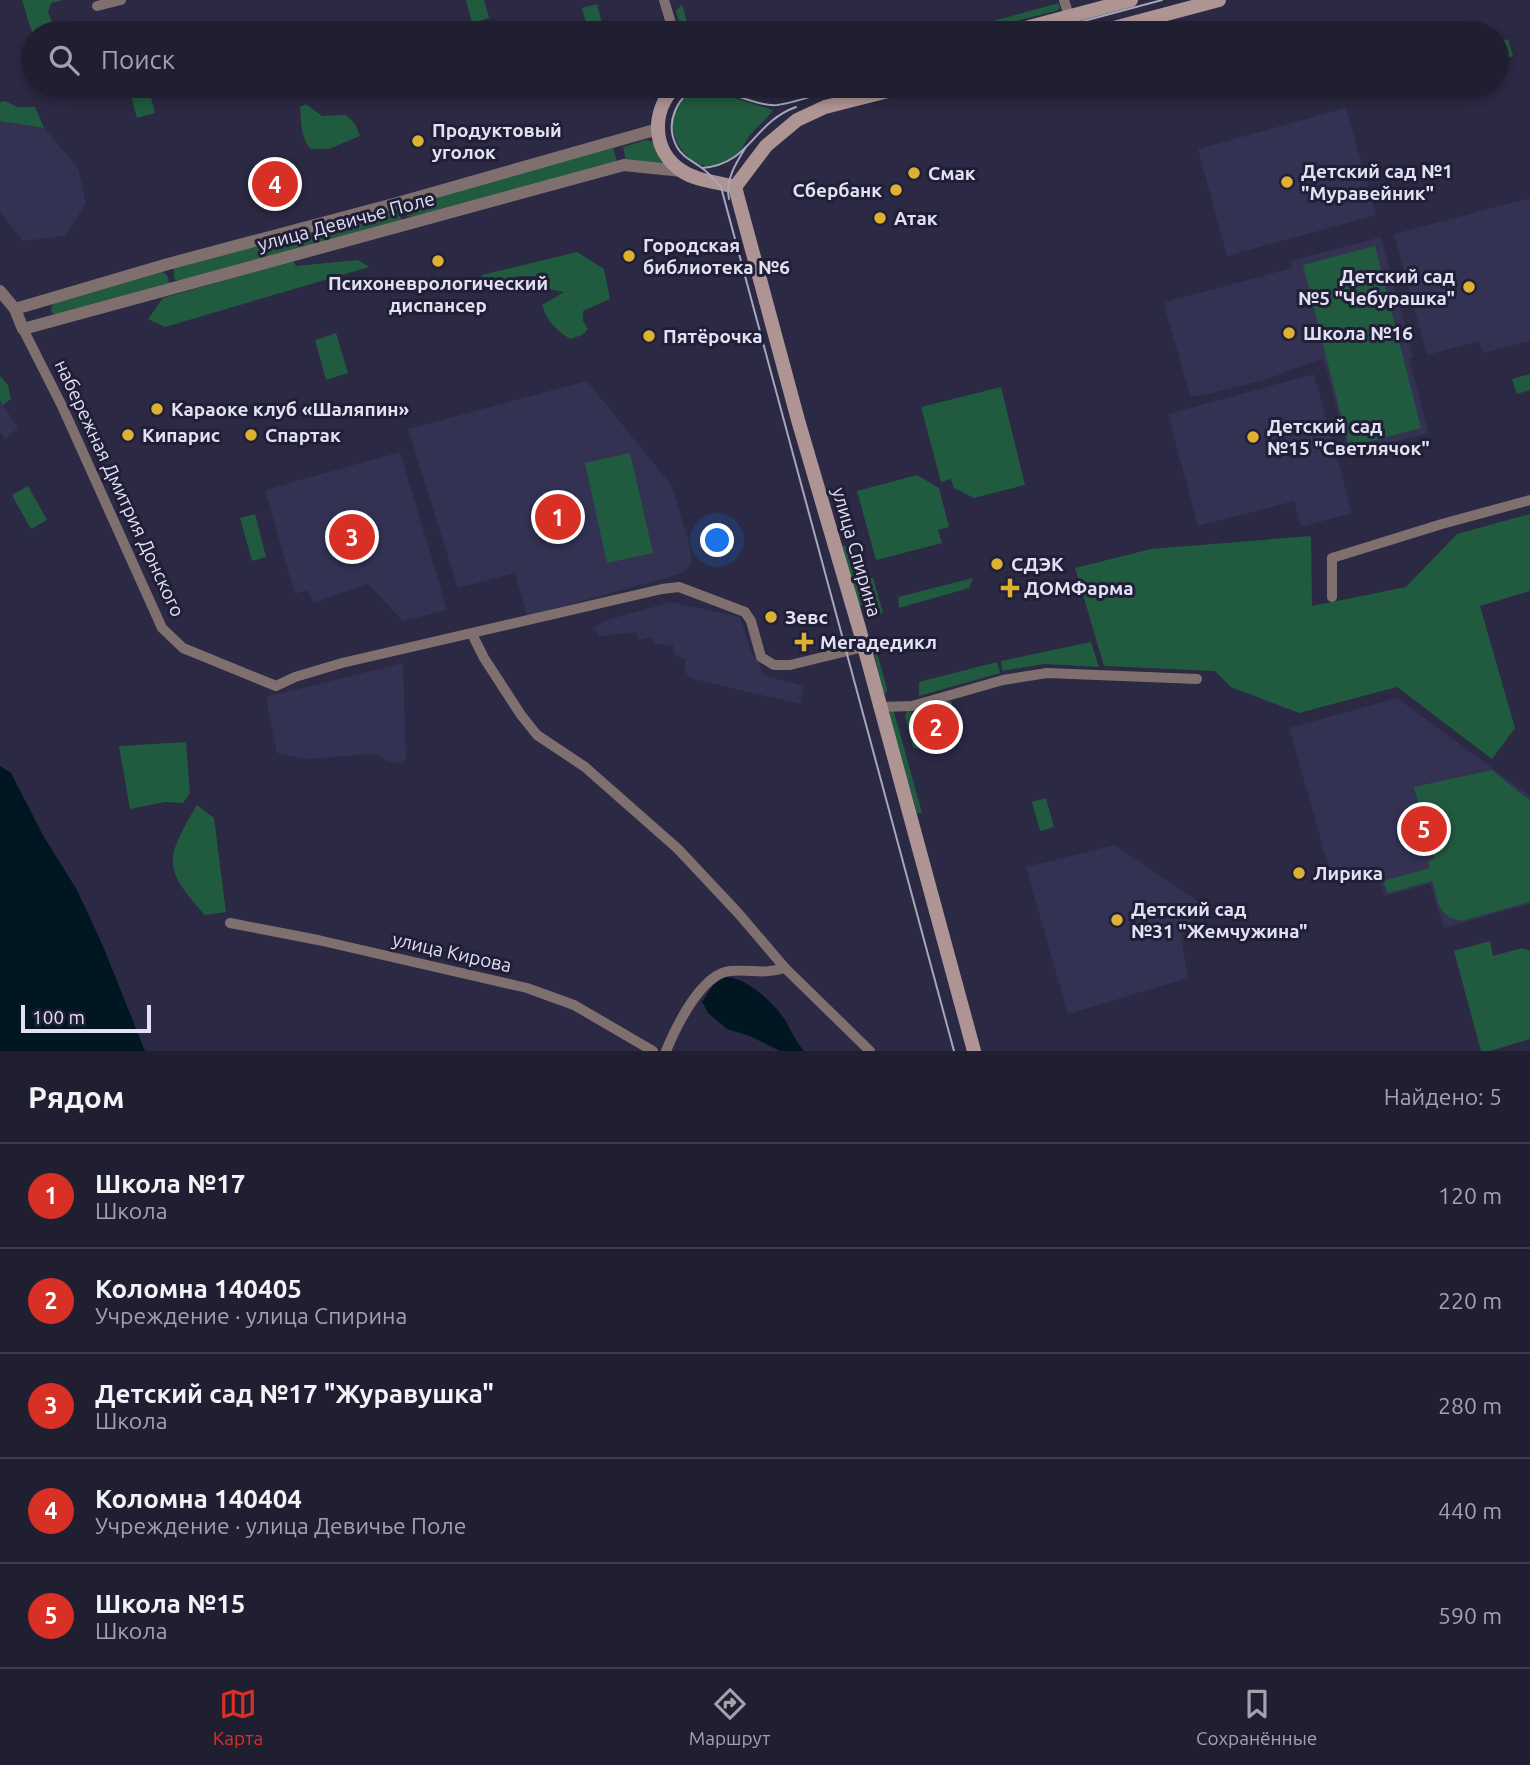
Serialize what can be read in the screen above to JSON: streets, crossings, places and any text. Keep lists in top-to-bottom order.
{
  "streets": {
    "main road": ["улица Девичье Поле", "улица Спирина"],
    "street": ["набережная Дмитрия Донского", "улица Кирова"]
  },
  "crossings": [
    ["улица Девичье Поле", "набережная Дмитрия Донского"],
    ["улица Девичье Поле", "улица Спирина"]
  ],
  "places": {
    "other": [
      "Продуктовый уголок",
      "Смак",
      "Детский сад №1 \"Муравейник\"",
      "Сбербанк",
      "Атак",
      "Городская библиотека №6",
      "Психоневрологический диспансер",
      "Детский сад №5 \"Чебурашка\"",
      "Школа №16",
      "Пятёрочка",
      "Караоке клуб «Шаляпин»",
      "Кипарис",
      "Спартак",
      "Детский сад №15 \"Светлячок\"",
      "СДЭК",
      "Зевс",
      "Лирика",
      "Детский сад №31 \"Жемчужина\""
    ],
    "health": ["ДОМФарма", "Мегадедикл"]
  },
  "scale_bar": "100 m",
  "page": {
    "search": "Поиск",
    "pins": [
      "4",
      "1",
      "3",
      "2",
      "5"
    ],
    "scale": "100 m",
    "heading": ["Рядом", "Найдено: 5"],
    "list": [
      {
        "mark": "1",
        "name": "Школа №17",
        "note": "Школа",
        "value": "120 m"
      },
      {
        "mark": "2",
        "name": "Коломна 140405",
        "note": "Учреждение · улица Спирина",
        "value": "220 m"
      },
      {
        "mark": "3",
        "name": "Детский сад №17 \"Журавушка\"",
        "note": "Школа",
        "value": "280 m"
      },
      {
        "mark": "4",
        "name": "Коломна 140404",
        "note": "Учреждение · улица Девичье Поле",
        "value": "440 m"
      },
      {
        "mark": "5",
        "name": "Школа №15",
        "note": "Школа",
        "value": "590 m"
      }
    ],
    "nav": ["Карта", "Маршрут", "Сохранённые"]
  }
}
